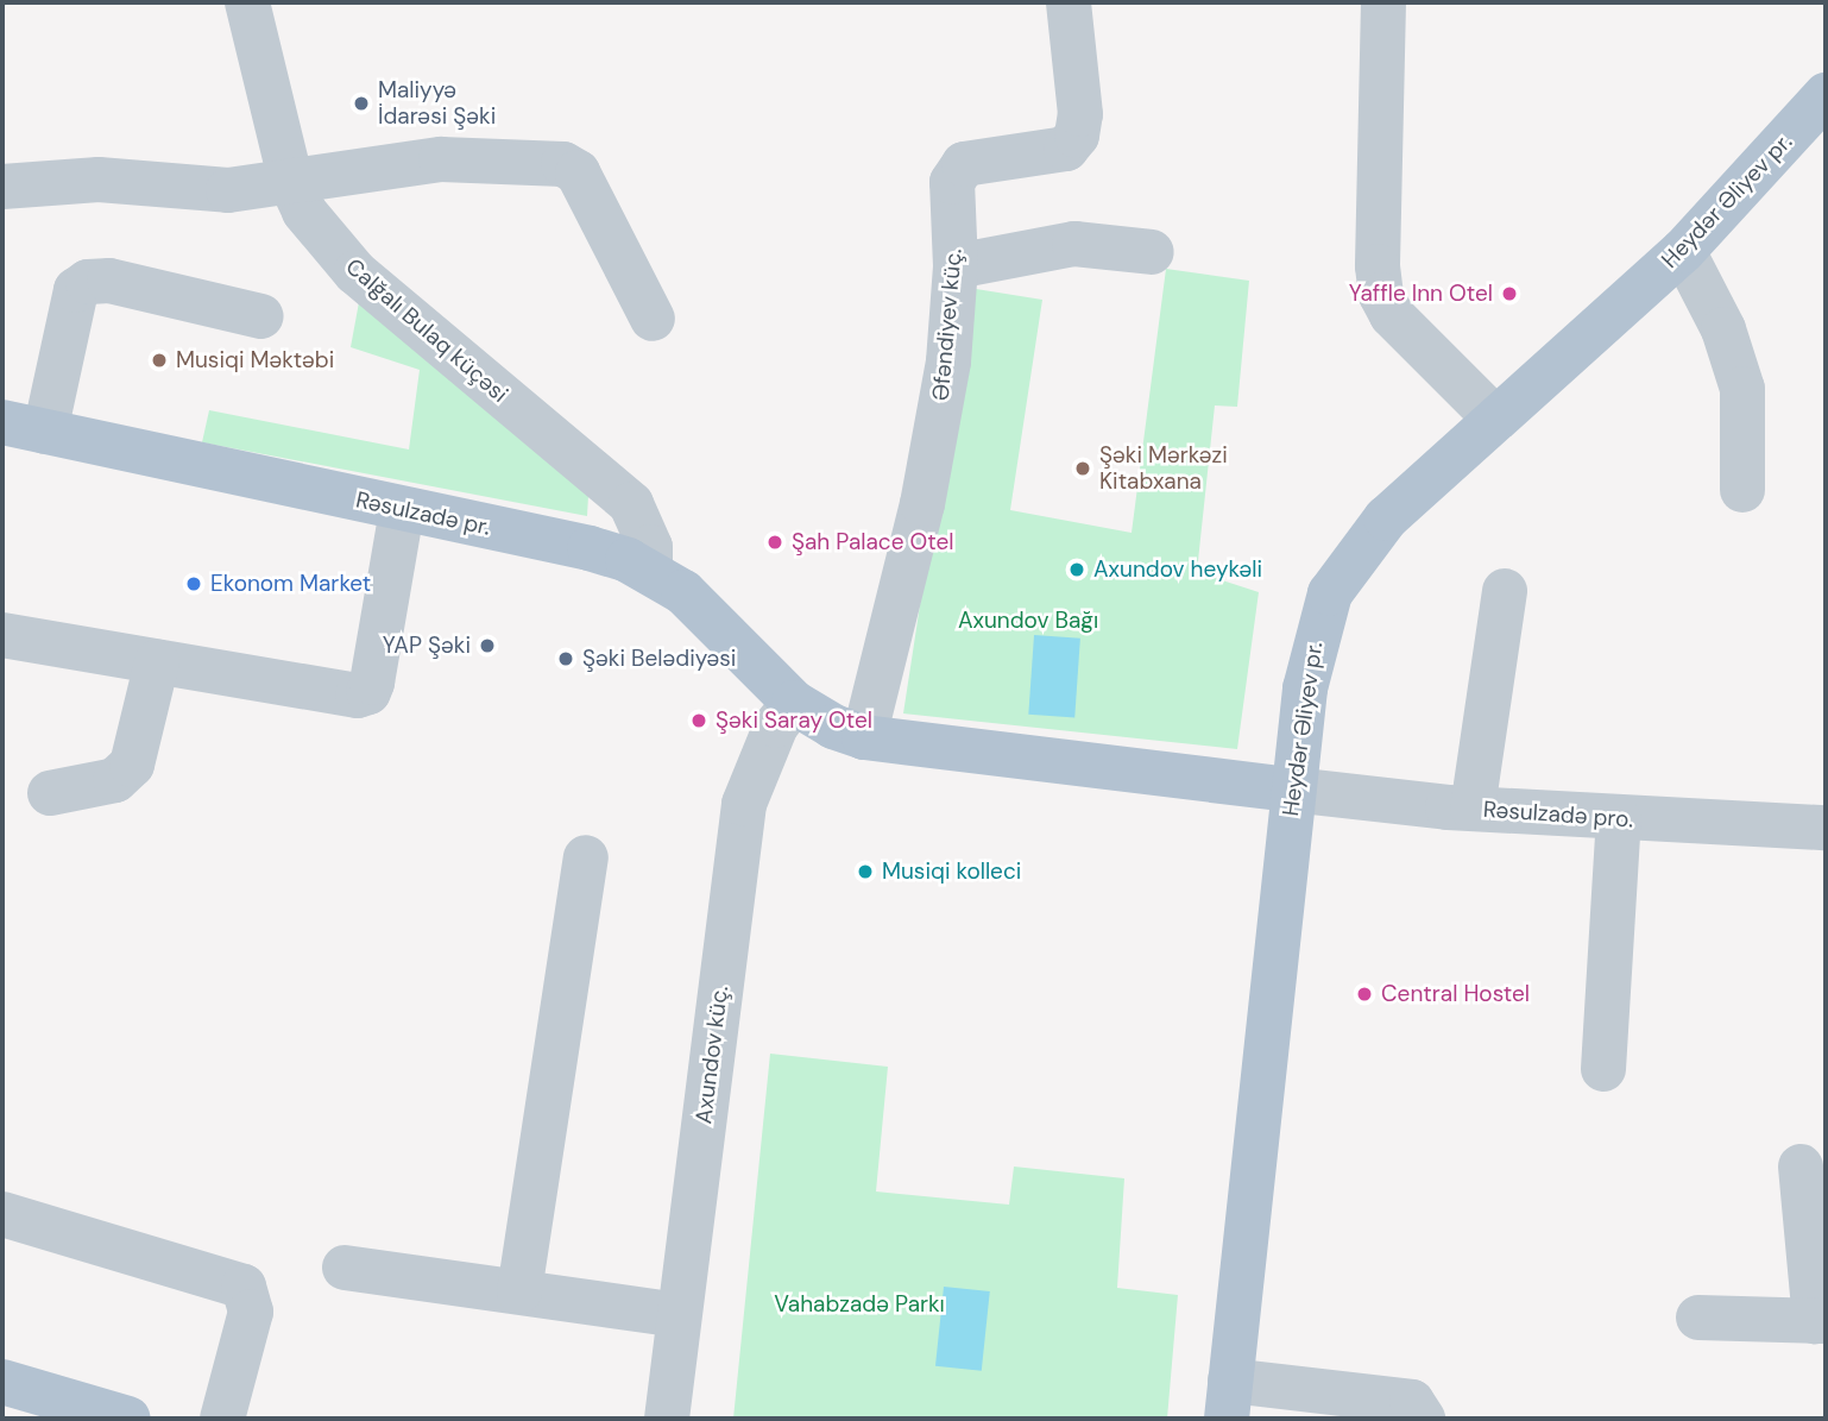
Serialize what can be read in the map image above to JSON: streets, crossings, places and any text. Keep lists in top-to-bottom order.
{
  "streets": {
    "main road": ["Heydər Əliyev pr.", "Rəsulzadə pr."],
    "street": [
      "Əfəndiyev küç.",
      "Calğalı Bulaq küçəsi",
      "Rəsulzadə pro.",
      "Axundov küç."
    ]
  },
  "crossings": [
    ["Heydər Əliyev pr.", "Rəsulzadə pr."],
    ["Heydər Əliyev pr.", "Rəsulzadə pro."],
    ["Əfəndiyev küç.", "Rəsulzadə pr."],
    ["Calğalı Bulaq küçəsi", "Rəsulzadə pr."],
    ["Rəsulzadə pr.", "Rəsulzadə pro."],
    ["Rəsulzadə pr.", "Axundov küç."]
  ],
  "parks": ["Axundov Bağı", "Vahabzadə Parkı"],
  "places": [
    "Maliyyə İdarəsi Şəki",
    "Yaffle Inn Otel",
    "Musiqi Məktəbi",
    "Şəki Mərkəzi Kitabxana",
    "Şah Palace Otel",
    "Axundov heykəli",
    "Ekonom Market",
    "YAP Şəki",
    "Şəki Belədiyəsi",
    "Şəki Saray Otel",
    "Musiqi kolleci",
    "Central Hostel"
  ]
}
